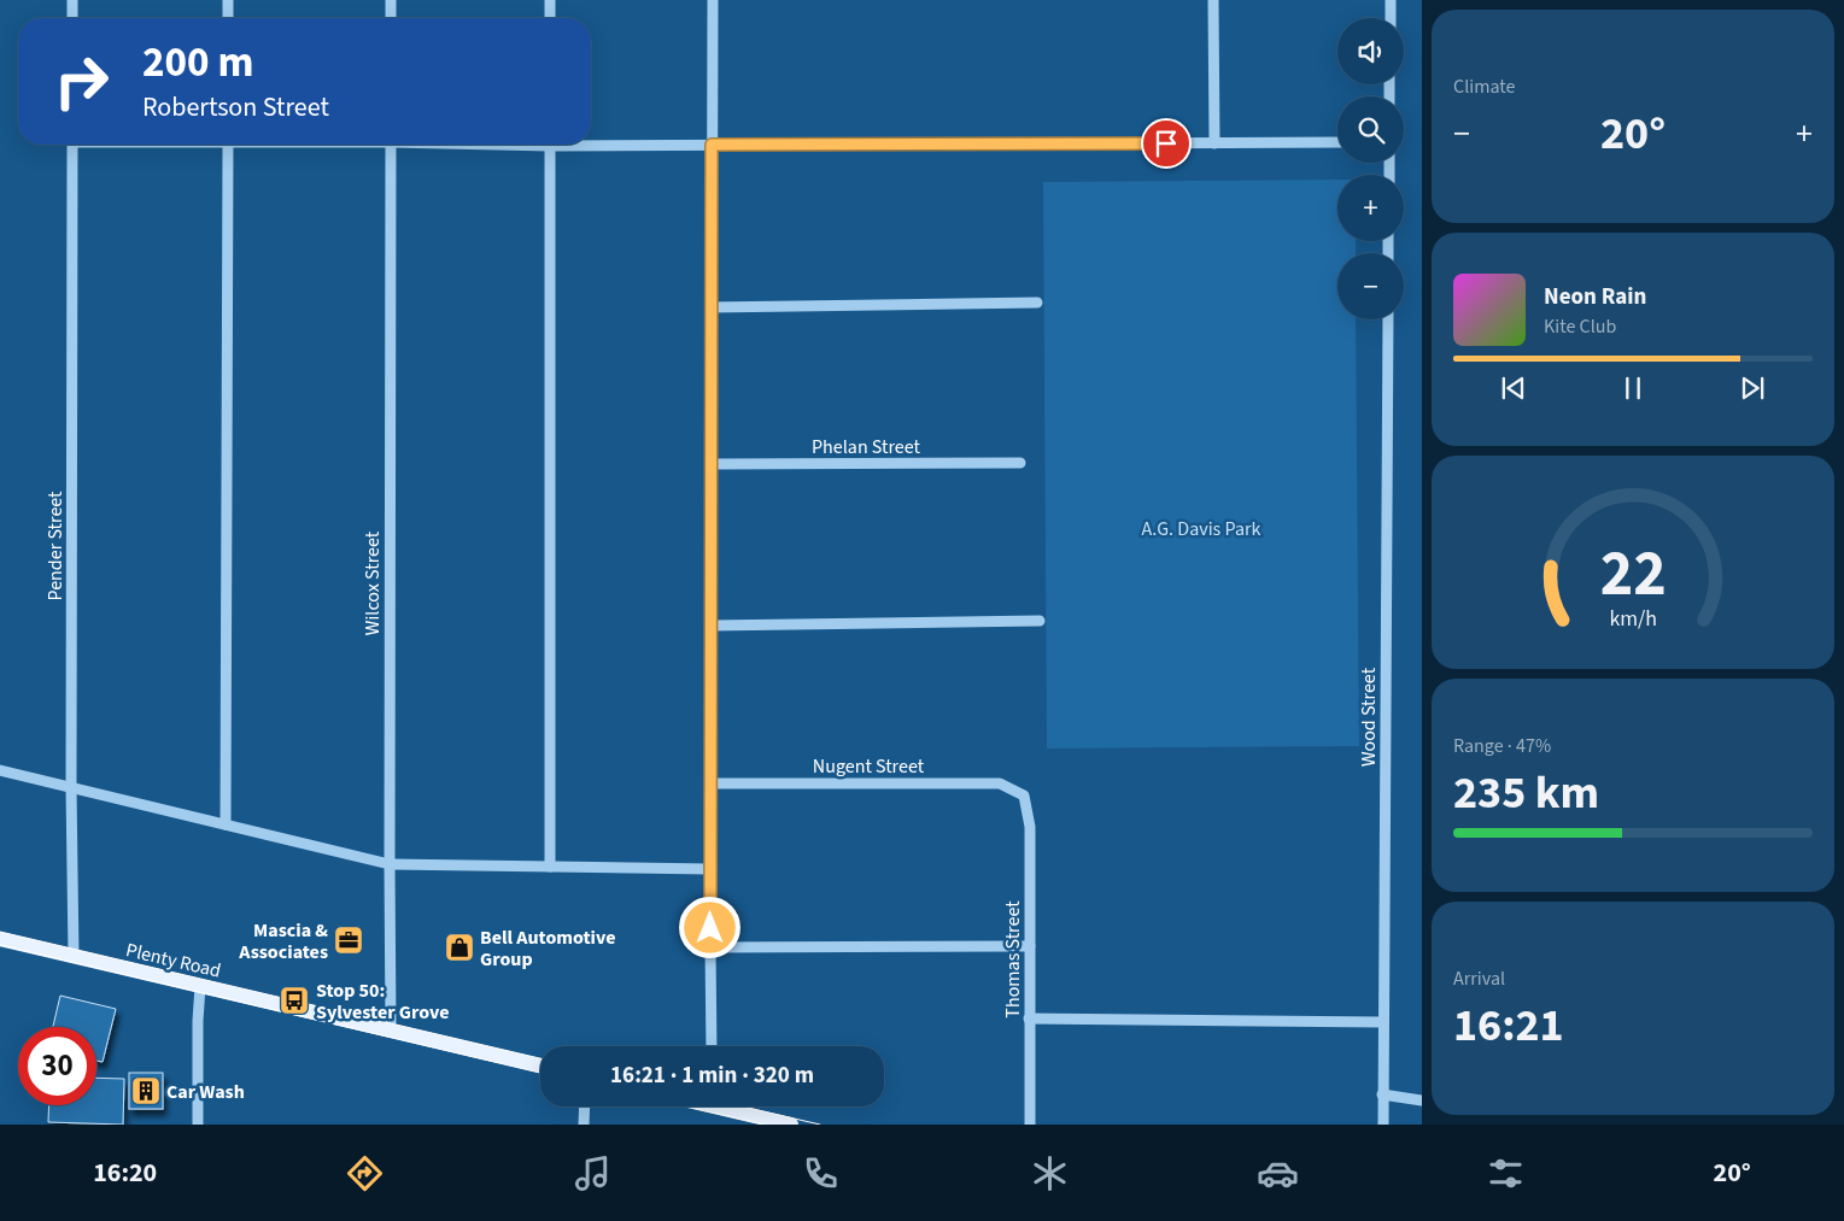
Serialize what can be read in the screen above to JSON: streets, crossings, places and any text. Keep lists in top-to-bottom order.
{
  "streets": {
    "main road": ["Plenty Road"],
    "street": [
      "Phelan Street",
      "Pender Street",
      "Wilcox Street",
      "Wood Street",
      "Nugent Street",
      "Thomas Street"
    ]
  },
  "crossings": [
    ["Pender Street", "Plenty Road"],
    ["Wilcox Street", "Plenty Road"],
    ["Nugent Street", "Thomas Street"]
  ],
  "parks": ["A.G. Davis Park"],
  "places": {
    "office": ["Mascia & Associates"],
    "shop": ["Bell Automotive Group"],
    "bus stop": ["Stop 50: Sylvester Grove"],
    "building": ["Car Wash"]
  },
  "page": {
    "tile": [
      "Climate",
      ["Range · 47%", "235 km"],
      ["Arrival", "16:21"]
    ],
    "map_buttons": ["+", "−"],
    "turn": ["200 m", "Robertson Street"],
    "heat": ["−", "20°", "+"],
    "song": ["Neon Rain", "Kite Club"],
    "limit": "30",
    "trip": "16:21 · 1 min · 320 m",
    "tabs": ["16:20", "20°"],
    "gauge": ["22", "km/h"]
  }
}
